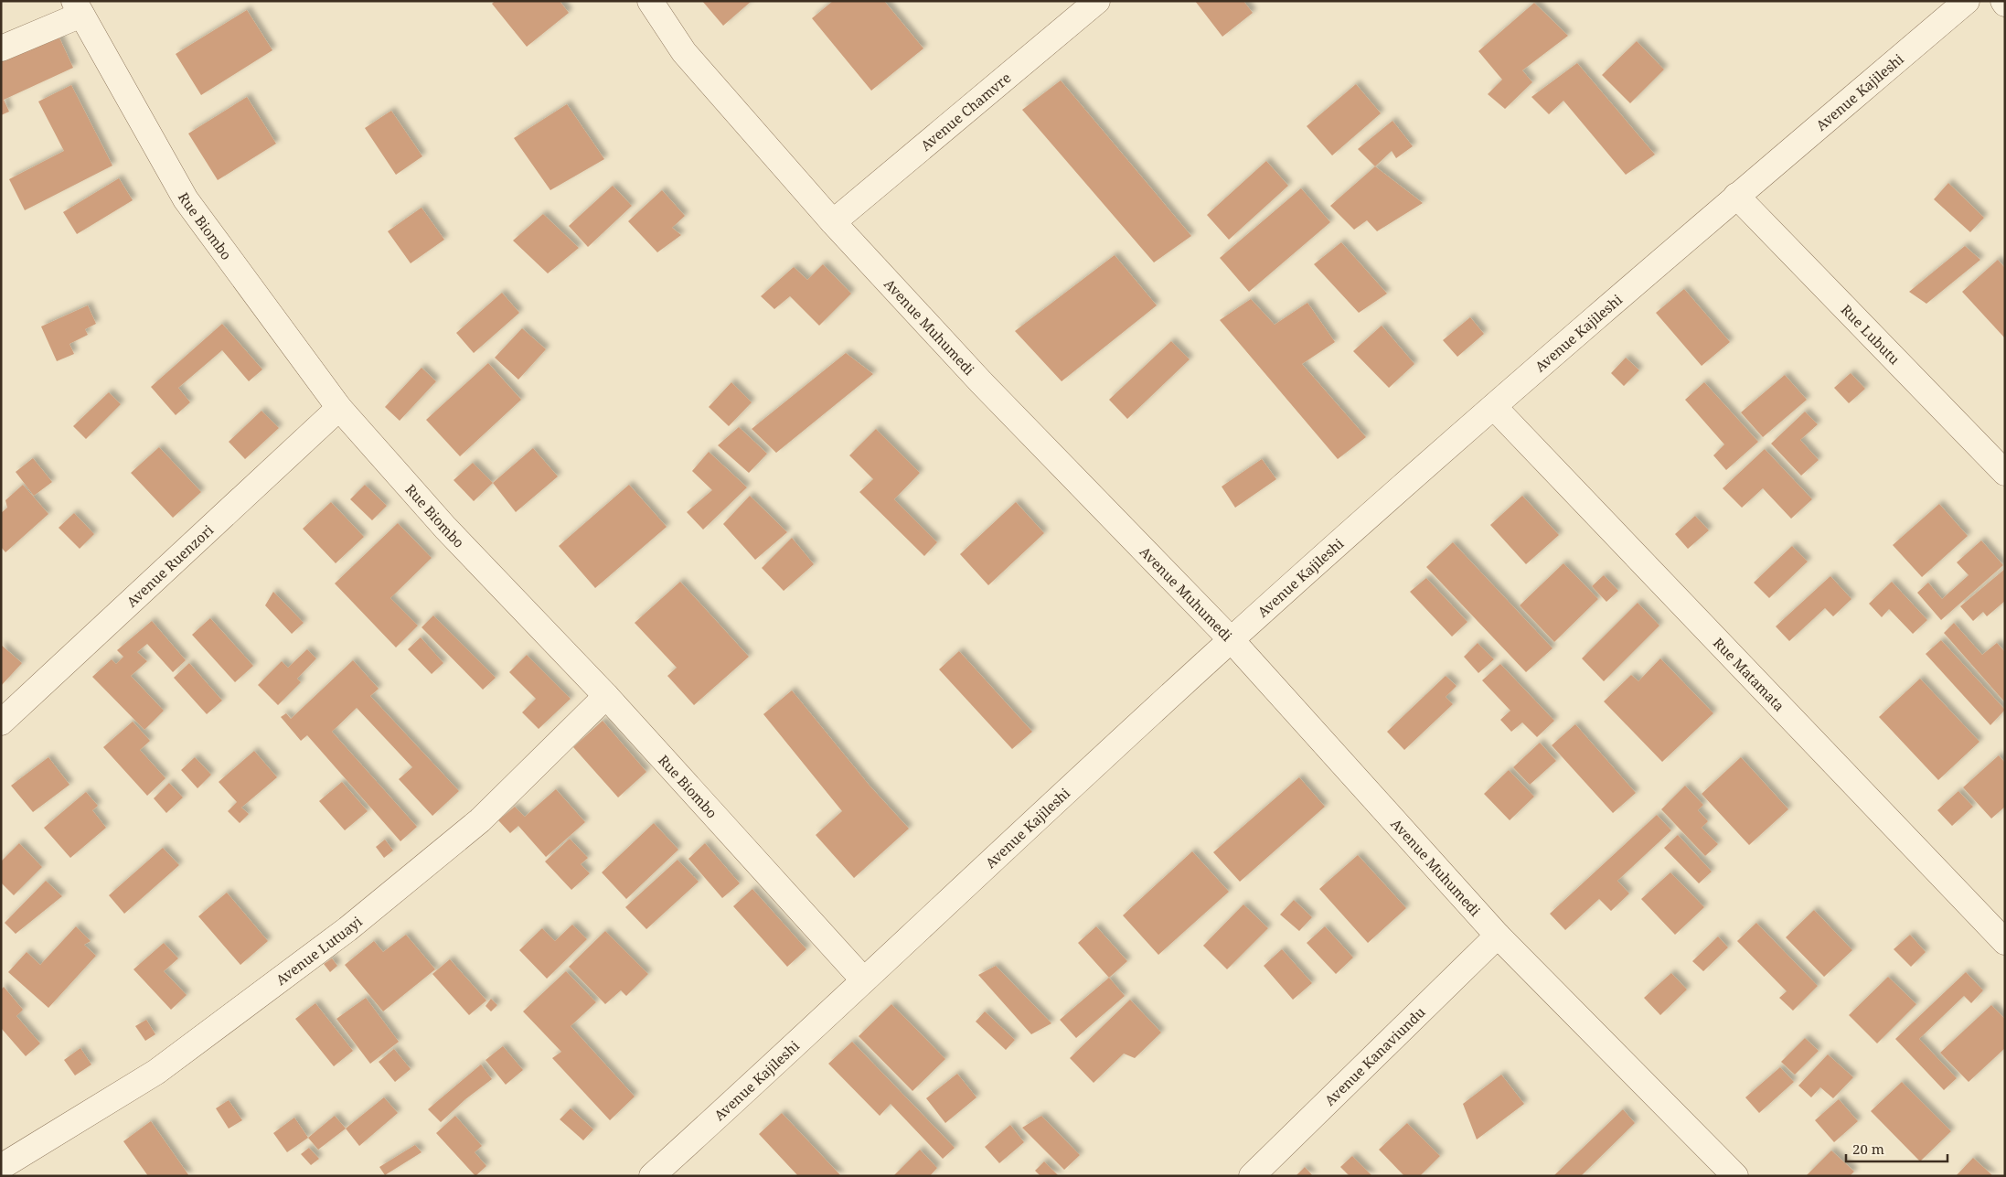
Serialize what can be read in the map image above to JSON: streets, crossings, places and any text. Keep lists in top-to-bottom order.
{
  "streets": {
    "street": [
      "Avenue Kajileshi",
      "Avenue Chamvre",
      "Rue Biombo",
      "Avenue Muhumedi",
      "Rue Lubutu",
      "Avenue Ruenzori",
      "Rue Matamata",
      "Avenue Lutuayi",
      "Avenue Kanaviundu"
    ]
  },
  "crossings": [
    ["Avenue Kajileshi", "Rue Biombo"],
    ["Avenue Kajileshi", "Avenue Muhumedi"],
    ["Avenue Kajileshi", "Rue Lubutu"],
    ["Avenue Kajileshi", "Rue Matamata"],
    ["Avenue Chamvre", "Avenue Muhumedi"],
    ["Rue Biombo", "Avenue Ruenzori"],
    ["Rue Biombo", "Avenue Lutuayi"],
    ["Avenue Muhumedi", "Avenue Kanaviundu"]
  ],
  "scale_bar": "20 m"
}
